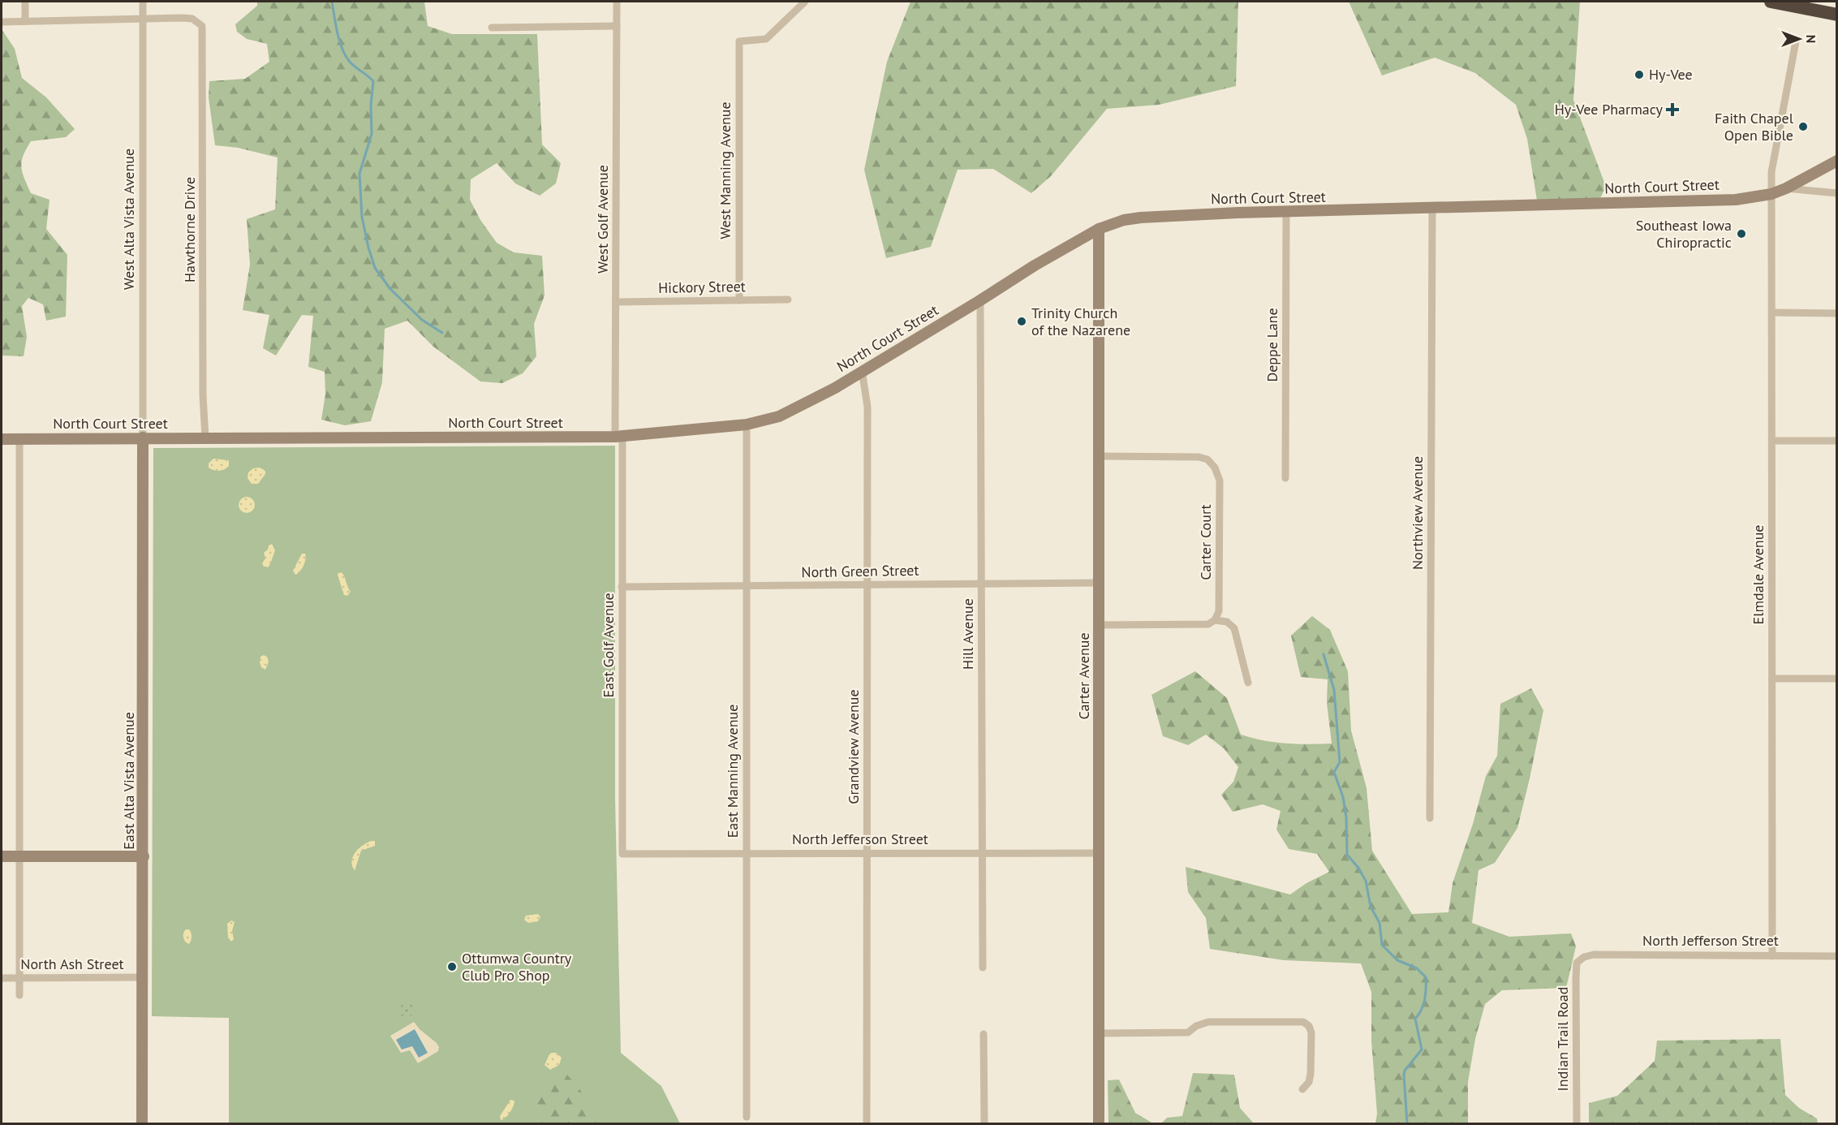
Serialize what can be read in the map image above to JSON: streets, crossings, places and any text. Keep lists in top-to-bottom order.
{
  "streets": {
    "main road": ["North Court Street", "Carter Avenue", "East Alta Vista Avenue"],
    "street": [
      "West Manning Avenue",
      "West Alta Vista Avenue",
      "West Golf Avenue",
      "Hawthorne Drive",
      "Hickory Street",
      "Deppe Lane",
      "Northview Avenue",
      "Carter Court",
      "North Green Street",
      "Elmdale Avenue",
      "Hill Avenue",
      "East Golf Avenue",
      "Grandview Avenue",
      "East Manning Avenue",
      "North Jefferson Street",
      "North Ash Street",
      "Indian Trail Road"
    ]
  },
  "crossings": [
    ["West Manning Avenue", "Hickory Street"],
    ["North Court Street", "West Alta Vista Avenue"],
    ["North Court Street", "West Golf Avenue"],
    ["North Court Street", "Hawthorne Drive"],
    ["North Court Street", "Deppe Lane"],
    ["North Court Street", "Northview Avenue"],
    ["North Court Street", "Elmdale Avenue"],
    ["North Court Street", "Hill Avenue"],
    ["North Court Street", "East Golf Avenue"],
    ["North Court Street", "Carter Avenue"],
    ["North Court Street", "Grandview Avenue"],
    ["North Court Street", "East Manning Avenue"],
    ["North Court Street", "East Alta Vista Avenue"],
    ["West Alta Vista Avenue", "Hawthorne Drive"],
    ["West Alta Vista Avenue", "East Alta Vista Avenue"],
    ["West Golf Avenue", "Hickory Street"],
    ["West Golf Avenue", "East Golf Avenue"],
    ["Carter Court", "Carter Avenue"],
    ["North Green Street", "Hill Avenue"],
    ["North Green Street", "East Golf Avenue"],
    ["North Green Street", "Carter Avenue"],
    ["North Green Street", "Grandview Avenue"],
    ["North Green Street", "East Manning Avenue"],
    ["Elmdale Avenue", "North Jefferson Street"],
    ["Hill Avenue", "North Jefferson Street"],
    ["East Golf Avenue", "North Jefferson Street"],
    ["Carter Avenue", "North Jefferson Street"],
    ["Grandview Avenue", "North Jefferson Street"],
    ["East Manning Avenue", "North Jefferson Street"],
    ["East Alta Vista Avenue", "North Ash Street"],
    ["North Jefferson Street", "Indian Trail Road"]
  ],
  "places": {
    "other": [
      "Hy-Vee",
      "Faith Chapel Open Bible",
      "Southeast Iowa Chiropractic",
      "Trinity Church of the Nazarene",
      "Ottumwa Country Club Pro Shop"
    ],
    "health": ["Hy-Vee Pharmacy"]
  },
  "north": "right"
}
